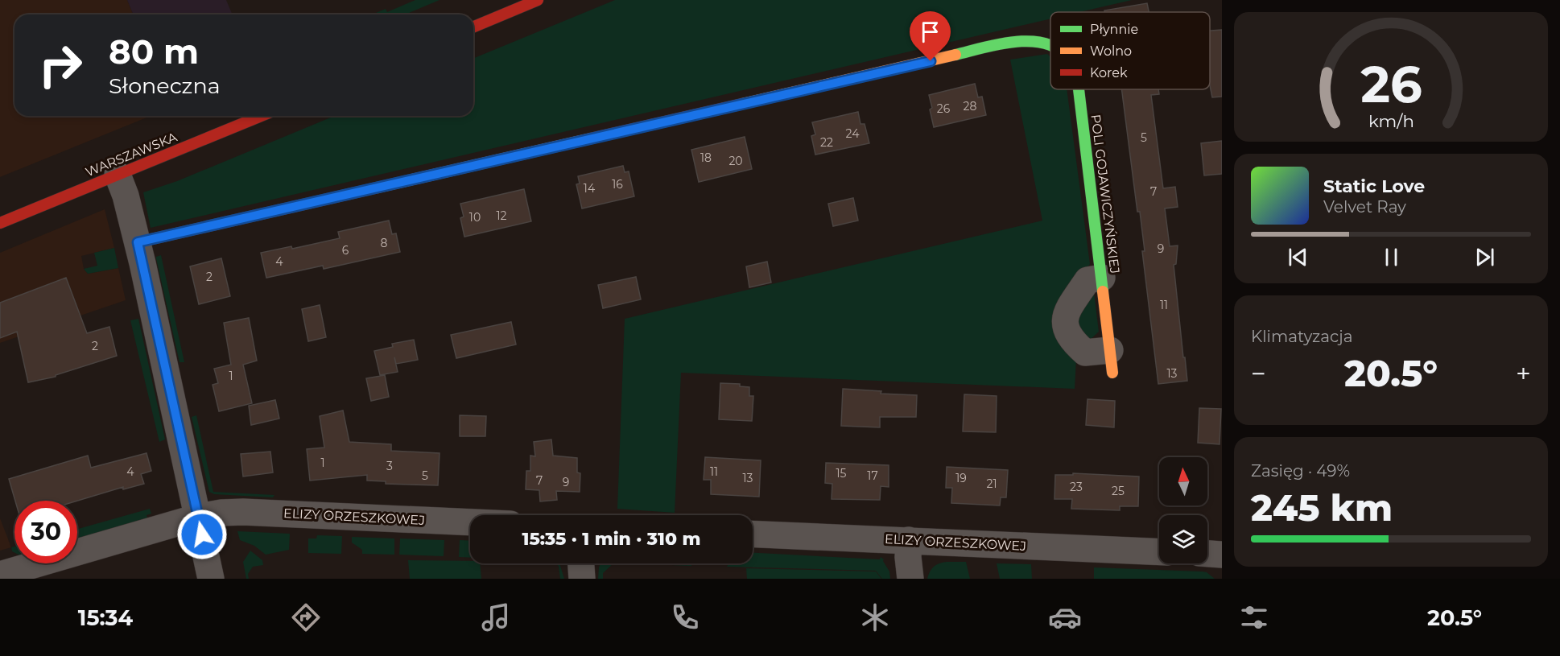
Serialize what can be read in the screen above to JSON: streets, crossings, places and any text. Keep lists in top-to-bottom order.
{
  "streets": {
    "street": ["WARSZAWSKA", "POLI GOJAWICZYŃSKIEJ", "ELIZY ORZESZKOWEJ"]
  },
  "house_numbers": [
    "28",
    "26",
    "24",
    "5",
    "22",
    "18",
    "20",
    "16",
    "14",
    "7",
    "12",
    "10",
    "8",
    "9",
    "6",
    "4",
    "2",
    "11",
    "2",
    "13",
    "1",
    "1",
    "3",
    "4",
    "11",
    "15",
    "5",
    "17",
    "13",
    "19",
    "7",
    "9",
    "21",
    "23",
    "25"
  ],
  "legend": ["Płynnie", "Wolno", "Korek"],
  "north": "top",
  "page": {
    "turn": ["80 m", "Słoneczna"],
    "song": ["Static Love", "Velvet Ray"],
    "tile": [
      "Klimatyzacja",
      ["Zasięg · 49%", "245 km"]
    ],
    "heat": ["−", "20.5°", "+"],
    "limit": "30",
    "trip": "15:35 · 1 min · 310 m",
    "tabs": ["15:34", "20.5°"],
    "gauge": ["26", "km/h"]
  }
}
